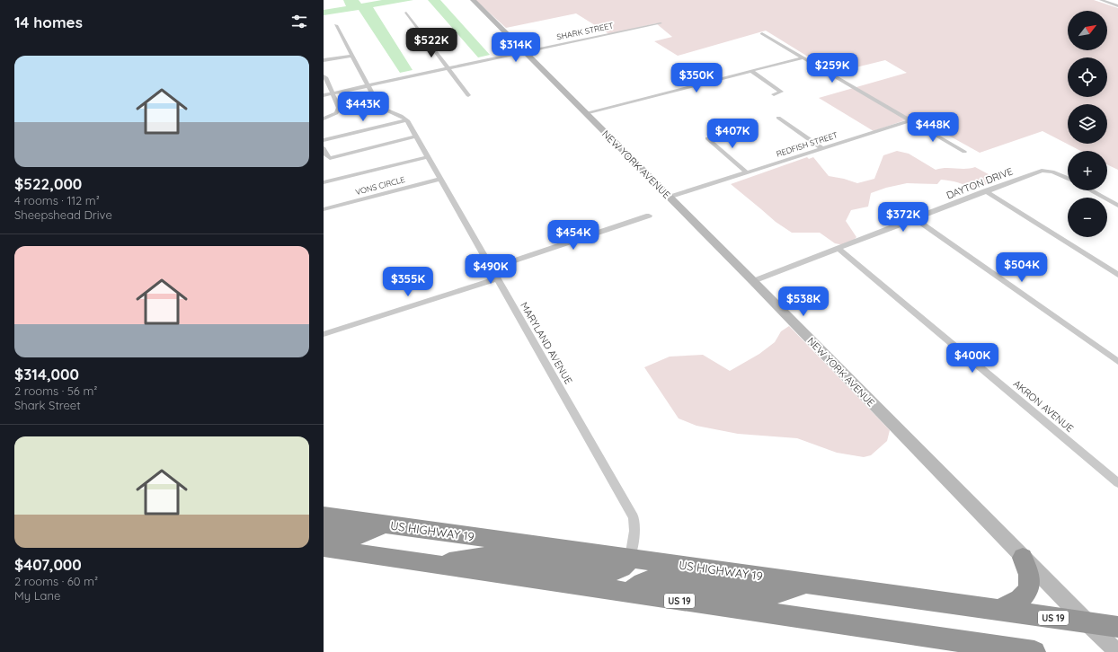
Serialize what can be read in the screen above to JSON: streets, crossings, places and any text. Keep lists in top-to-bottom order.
{
  "streets": {
    "highway": ["US HIGHWAY 19", "US 19"],
    "street": [
      "SHARK STREET",
      "REDFISH STREET",
      "NEW YORK AVENUE",
      "DAYTON DRIVE",
      "VONS CIRCLE",
      "MARYLAND AVENUE",
      "AKRON AVENUE"
    ]
  },
  "crossings": [
    ["SHARK STREET", "NEW YORK AVENUE"],
    ["REDFISH STREET", "NEW YORK AVENUE"],
    ["NEW YORK AVENUE", "DAYTON DRIVE"],
    ["NEW YORK AVENUE", "US HIGHWAY 19"],
    ["DAYTON DRIVE", "AKRON AVENUE"],
    ["VONS CIRCLE", "MARYLAND AVENUE"],
    ["MARYLAND AVENUE", "US HIGHWAY 19"]
  ],
  "north": "top right",
  "page": {
    "heading": "14 homes",
    "map_buttons": ["+", "−"],
    "price": [
      "$522K",
      "$314K",
      "$259K",
      "$350K",
      "$443K",
      "$448K",
      "$407K",
      "$372K",
      "$454K",
      "$504K",
      "$490K",
      "$355K",
      "$538K",
      "$400K"
    ],
    "list": [
      {
        "name": "$522,000",
        "note": "4 rooms · 112 m² · Sheepshead Drive"
      },
      {
        "name": "$314,000",
        "note": "2 rooms · 56 m² · Shark Street"
      },
      {
        "name": "$407,000",
        "note": "2 rooms · 60 m² · My Lane"
      }
    ]
  }
}
